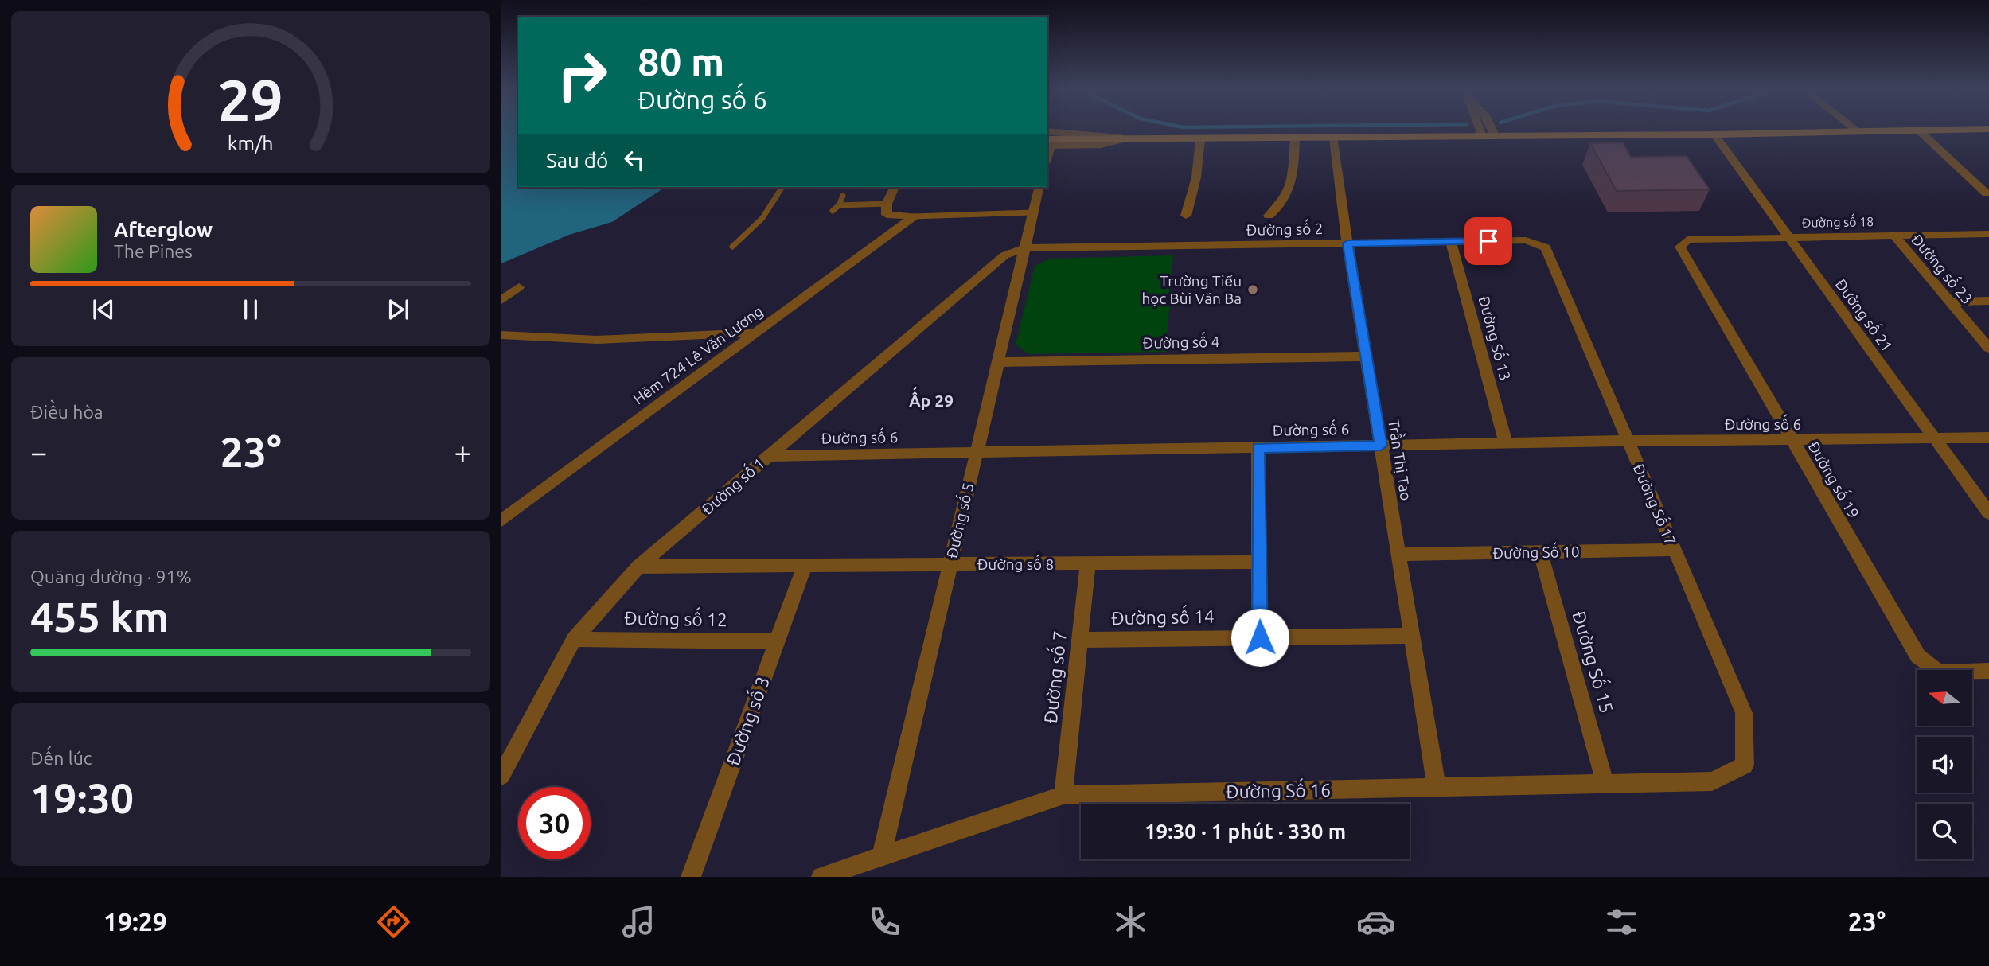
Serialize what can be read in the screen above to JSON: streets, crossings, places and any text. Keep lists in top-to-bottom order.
{
  "streets": {
    "street": [
      "Đường số 18",
      "Đường số 2",
      "Đường số 23",
      "Đường số 21",
      "Đường Số 13",
      "Đường số 4",
      "Hẻm 724 Lê Văn Lương",
      "Đường số 6",
      "Trần Thị Tao",
      "Đường số 19",
      "Đường số 1",
      "Đường Số 17",
      "Đường số 5",
      "Đường Số 10",
      "Đường số 8",
      "Đường số 14",
      "Đường số 12",
      "Đường Số 15",
      "Đường số 7",
      "Đường số 3",
      "Đường Số 16"
    ]
  },
  "crossings": [
    ["Đường số 18", "Đường số 23"],
    ["Đường số 18", "Đường số 21"],
    ["Đường số 18", "Đường số 19"],
    ["Đường số 2", "Đường Số 13"],
    ["Đường số 2", "Trần Thị Tao"],
    ["Đường số 2", "Đường số 1"],
    ["Đường số 2", "Đường Số 17"],
    ["Đường số 2", "Đường số 5"],
    ["Đường số 21", "Đường số 6"],
    ["Đường Số 13", "Đường số 6"],
    ["Đường số 4", "Trần Thị Tao"],
    ["Đường số 4", "Đường số 5"],
    ["Đường số 6", "Trần Thị Tao"],
    ["Đường số 6", "Đường số 19"],
    ["Đường số 6", "Đường số 1"],
    ["Đường số 6", "Đường Số 17"],
    ["Đường số 6", "Đường số 5"],
    ["Trần Thị Tao", "Đường Số 10"],
    ["Trần Thị Tao", "Đường số 14"],
    ["Trần Thị Tao", "Đường Số 16"],
    ["Đường số 1", "Đường số 5"],
    ["Đường số 1", "Đường số 8"],
    ["Đường số 1", "Đường số 12"],
    ["Đường Số 17", "Đường Số 10"],
    ["Đường Số 17", "Đường Số 16"],
    ["Đường số 5", "Đường số 8"],
    ["Đường số 5", "Đường Số 16"],
    ["Đường Số 10", "Đường Số 15"],
    ["Đường số 8", "Đường số 7"],
    ["Đường số 8", "Đường số 3"],
    ["Đường số 14", "Đường số 7"],
    ["Đường số 12", "Đường số 3"],
    ["Đường Số 15", "Đường Số 16"],
    ["Đường số 7", "Đường Số 16"]
  ],
  "districts": ["Ấp 29"],
  "places": ["Trường Tiểu học Bùi Văn Ba"],
  "north": "left",
  "page": {
    "turn": ["80 m", "Đường số 6"],
    "then": "Sau đó",
    "song": ["Afterglow", "The Pines"],
    "tile": [
      "Điều hòa",
      ["Quãng đường · 91%", "455 km"],
      ["Đến lúc", "19:30"]
    ],
    "heat": ["−", "23°", "+"],
    "limit": "30",
    "trip": "19:30 · 1 phút · 330 m",
    "tabs": ["19:29", "23°"],
    "gauge": ["29", "km/h"]
  }
}
